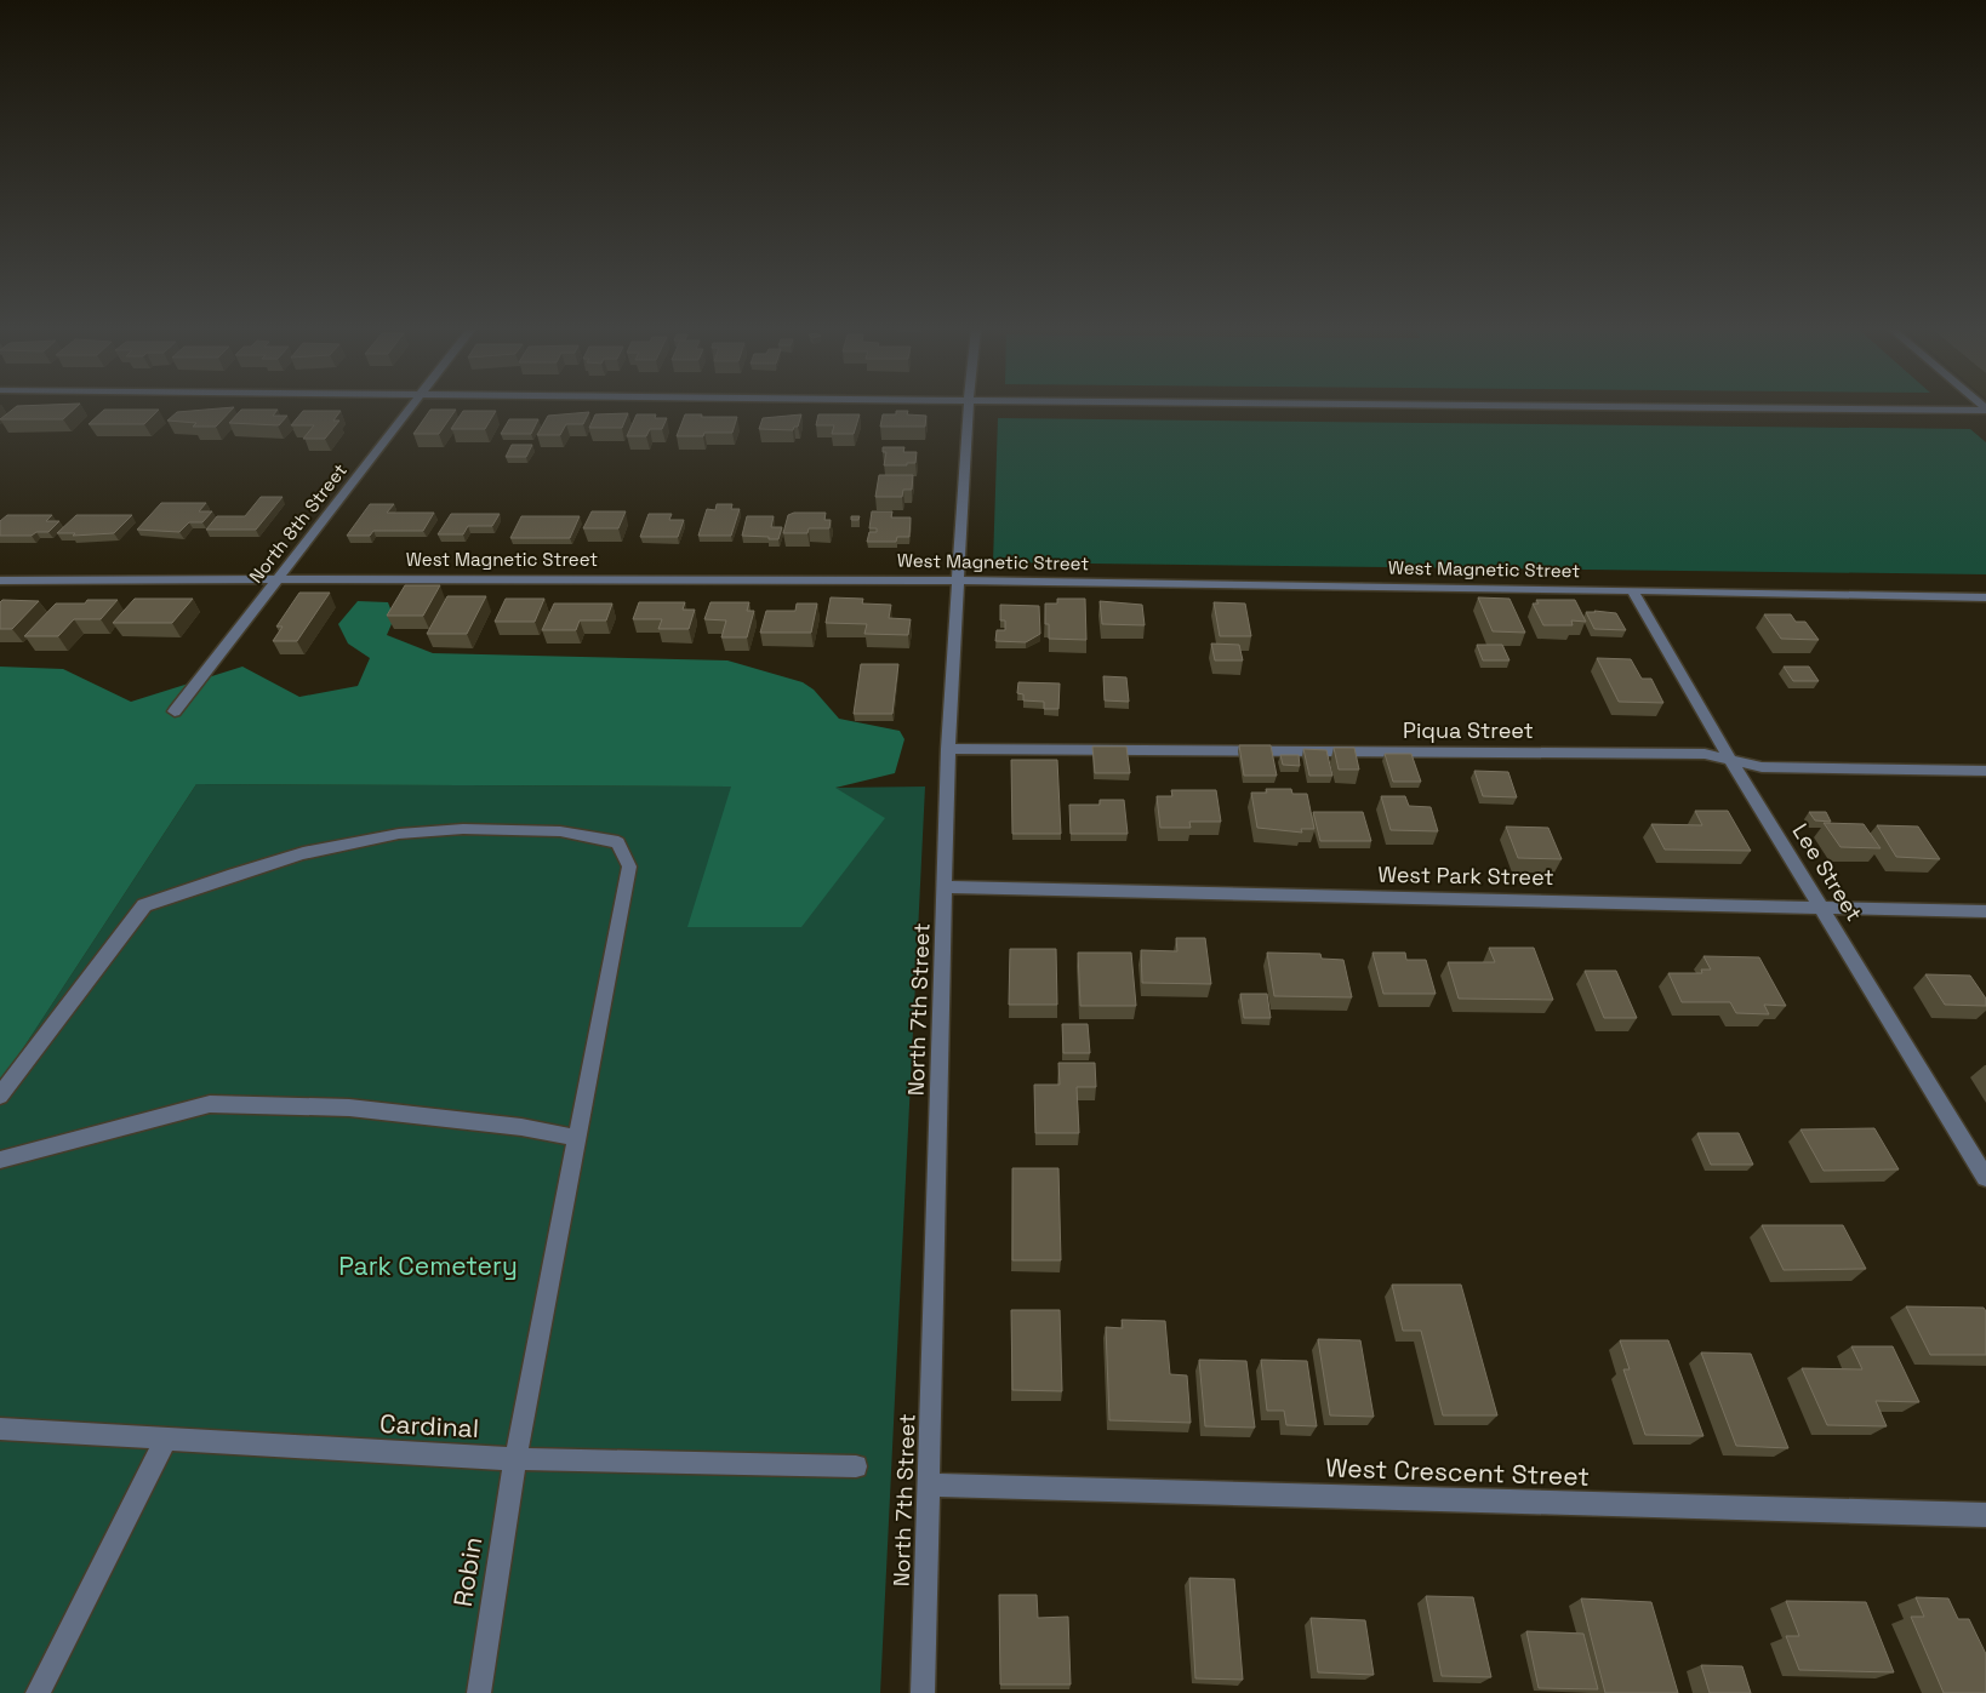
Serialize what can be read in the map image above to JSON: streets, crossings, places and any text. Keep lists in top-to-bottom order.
{
  "streets": {
    "street": [
      "North 8th Street",
      "West Magnetic Street",
      "Piqua Street",
      "Lee Street",
      "West Park Street",
      "North 7th Street",
      "Cardinal",
      "West Crescent Street",
      "Robin"
    ]
  },
  "crossings": [
    ["North 8th Street", "West Magnetic Street"],
    ["West Magnetic Street", "Lee Street"],
    ["West Magnetic Street", "North 7th Street"],
    ["Piqua Street", "Lee Street"],
    ["Piqua Street", "North 7th Street"],
    ["Lee Street", "West Park Street"],
    ["West Park Street", "North 7th Street"],
    ["North 7th Street", "West Crescent Street"],
    ["Cardinal", "Robin"]
  ],
  "parks": ["Park Cemetery"]
}
